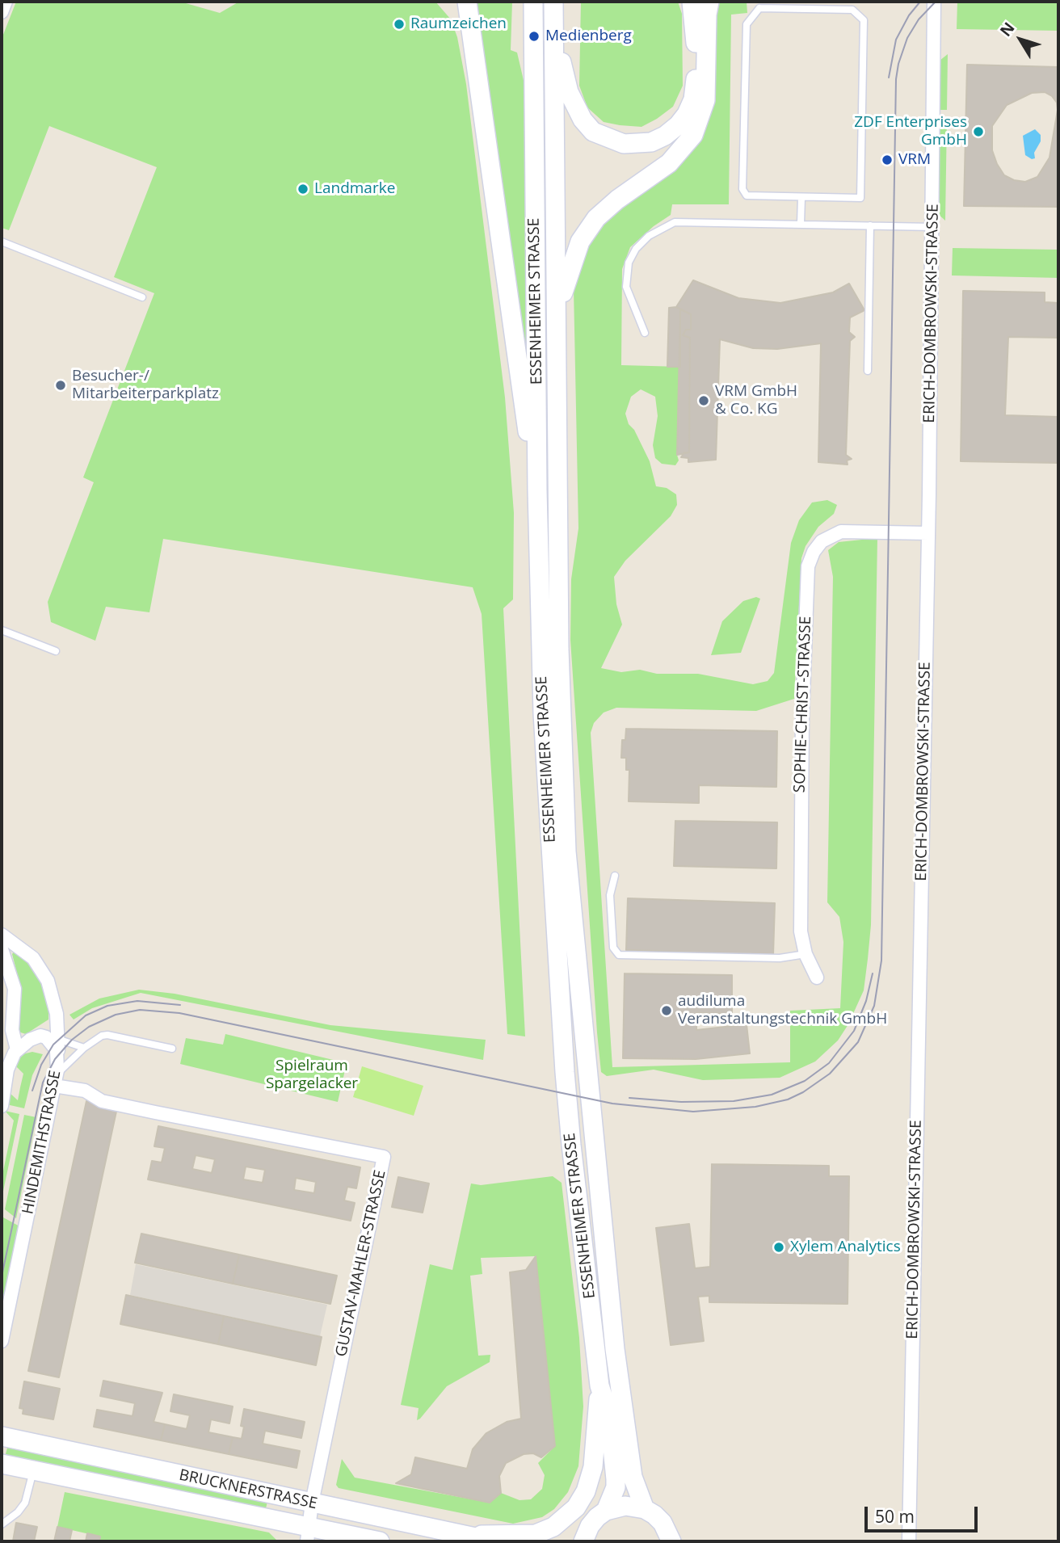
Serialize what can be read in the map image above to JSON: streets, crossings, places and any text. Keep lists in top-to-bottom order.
{
  "streets": {
    "main road": ["ESSENHEIMER STRASSE", "BRUCKNERSTRASSE"],
    "street": [
      "ERICH-DOMBROWSKI-STRASSE",
      "SOPHIE-CHRIST-STRASSE",
      "HINDEMITHSTRASSE",
      "GUSTAV-MAHLER-STRASSE"
    ]
  },
  "crossings": [
    ["ERICH-DOMBROWSKI-STRASSE", "SOPHIE-CHRIST-STRASSE"],
    ["HINDEMITHSTRASSE", "GUSTAV-MAHLER-STRASSE"],
    ["GUSTAV-MAHLER-STRASSE", "BRUCKNERSTRASSE"]
  ],
  "parks": ["Spielraum Spargelacker"],
  "places": [
    "Raumzeichen",
    "Medienberg",
    "ZDF Enterprises GmbH",
    "VRM",
    "Landmarke",
    "Besucher-/ Mitarbeiterparkplatz",
    "VRM GmbH & Co. KG",
    "audiluma Veranstaltungstechnik GmbH",
    "Xylem Analytics"
  ],
  "scale_bar": "50 m",
  "north": "top left"
}
